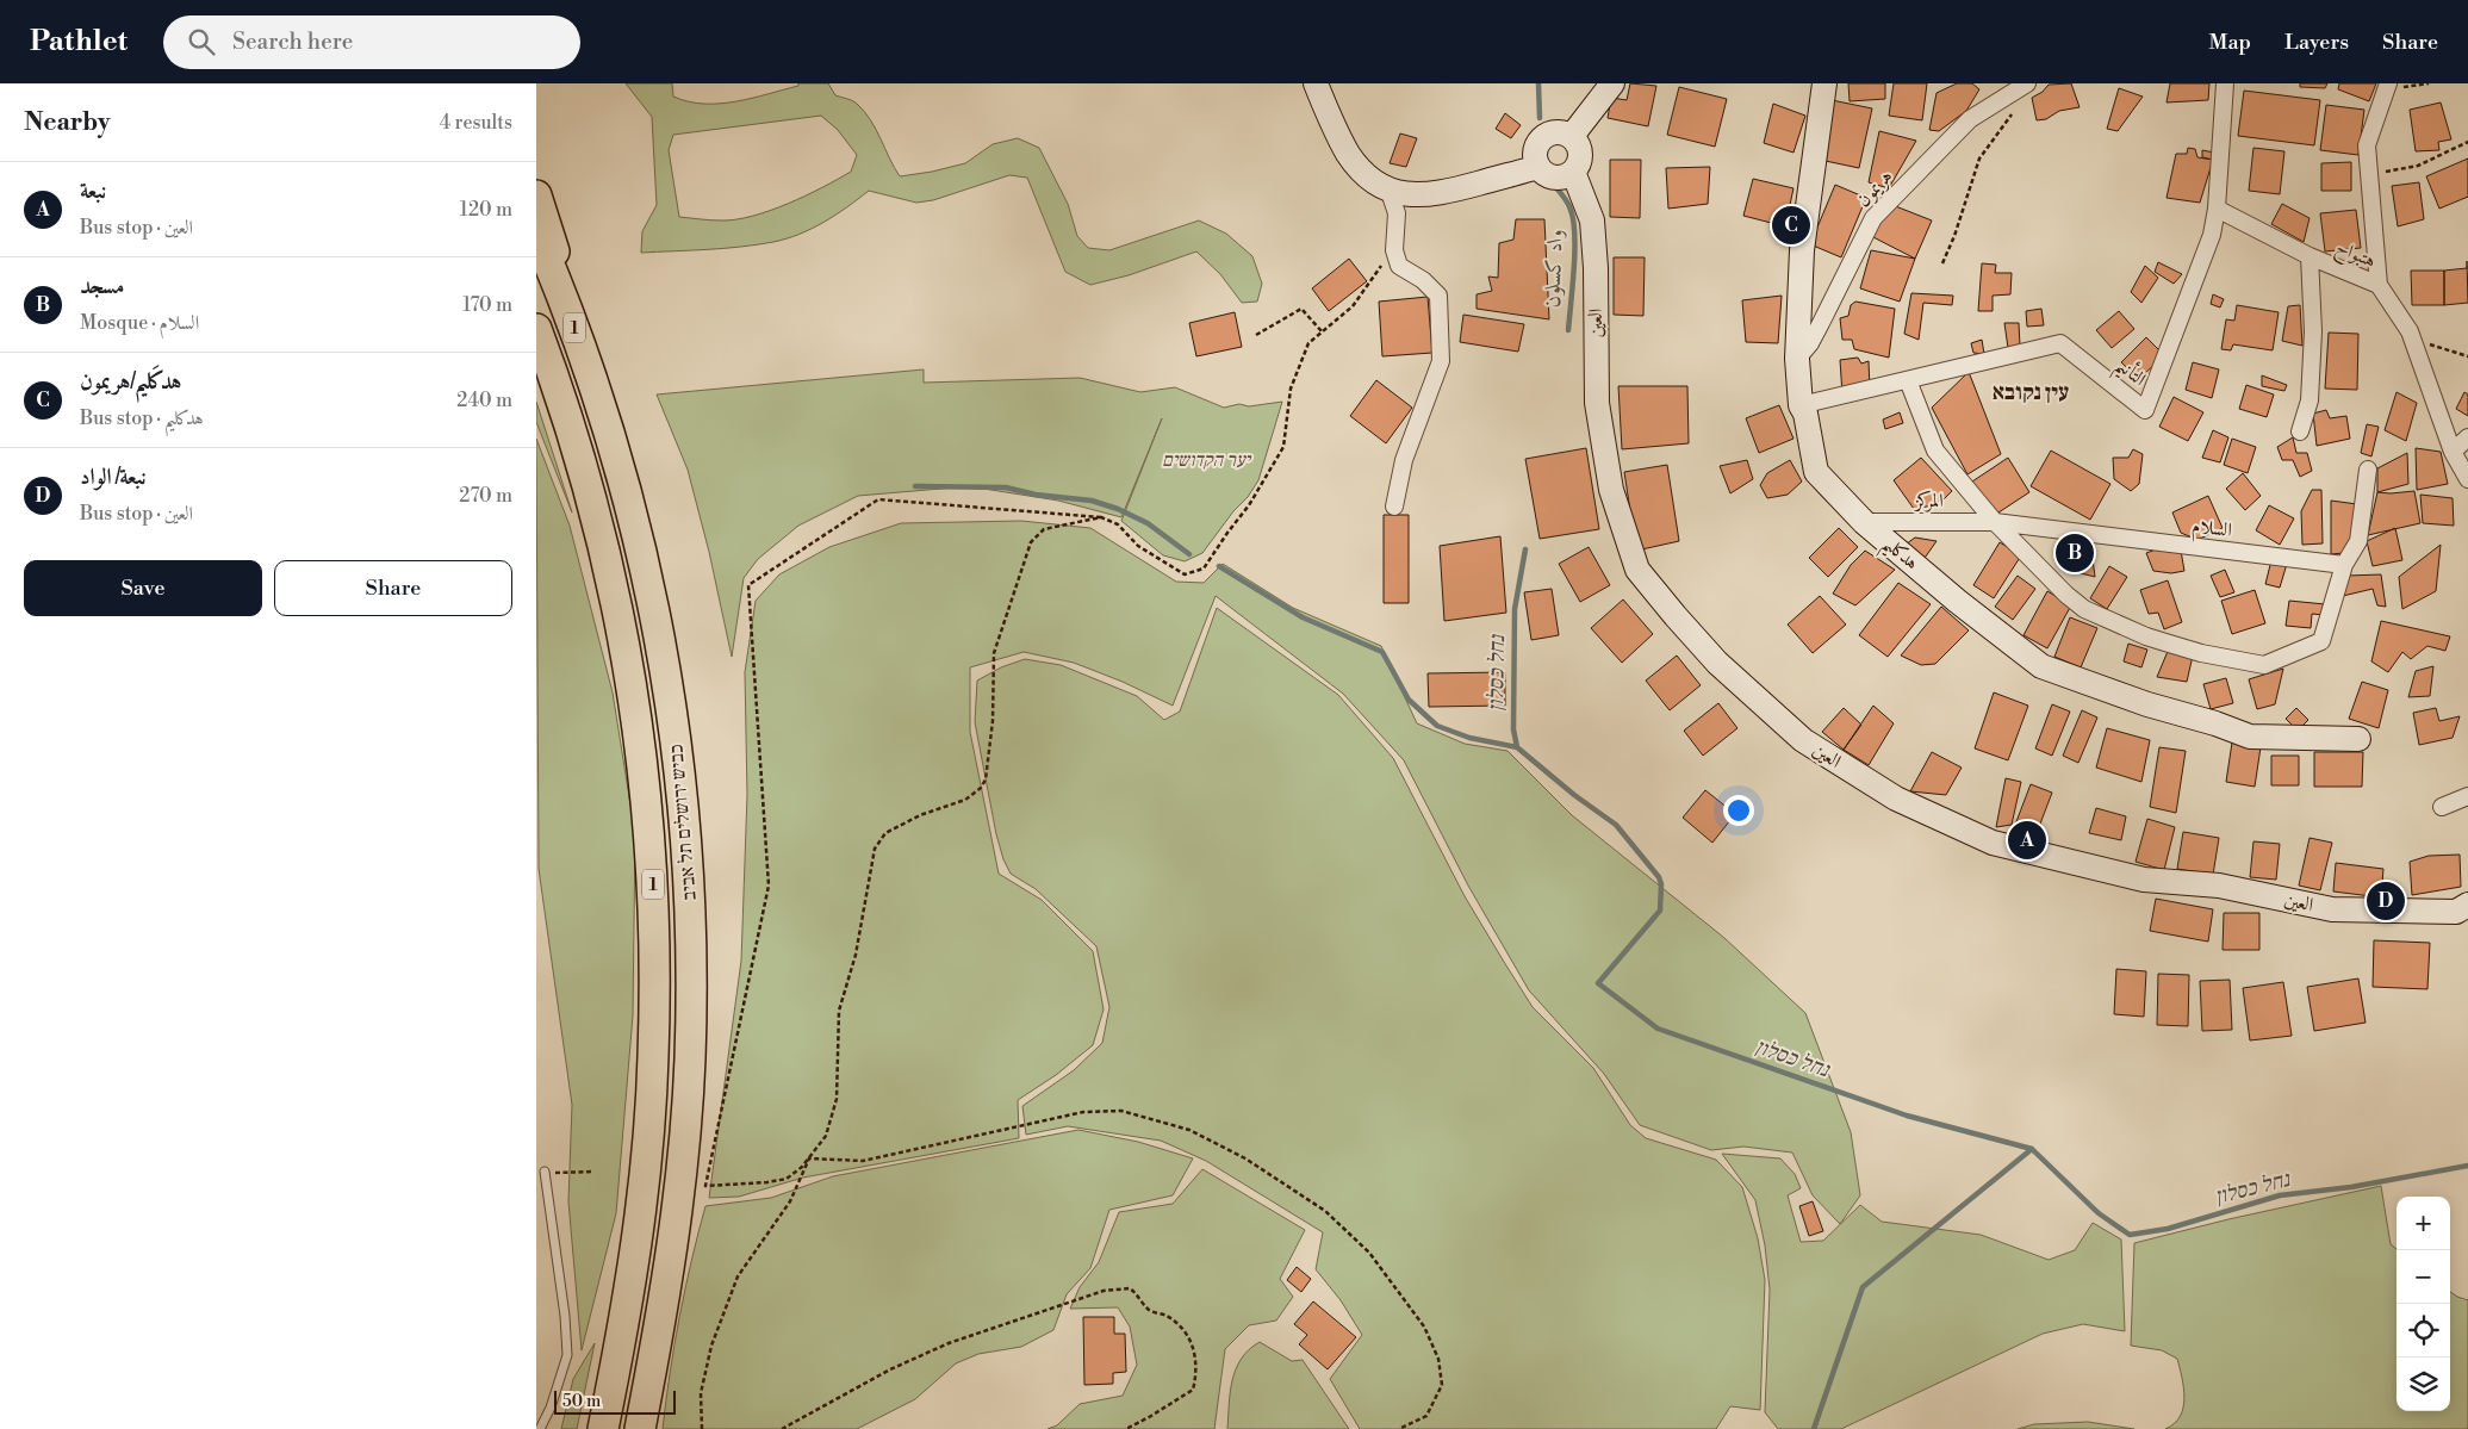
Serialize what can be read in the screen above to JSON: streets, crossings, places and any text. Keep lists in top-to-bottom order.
{
  "streets": {
    "highway": ["1", "כביש ירושלים תל אביב"],
    "street": [
      "هريمون",
      "هتبواح",
      "العين",
      "التأنيم",
      "المركز",
      "السلام",
      "هدكليم"
    ]
  },
  "crossings": [
    ["هريمون", "هدكليم"],
    ["هتبواح", "التأنيم"],
    ["التأنيم", "هدكليم"],
    ["المركز", "السلام"],
    ["المركز", "هدكليم"]
  ],
  "districts": ["עין נקובא"],
  "water": ["واد كسلون", "נחל כסלון"],
  "parks": ["יער הקדושים"],
  "scale_bar": "50 m",
  "page": {
    "header": "Pathlet",
    "search": "Search here",
    "nav": ["Map", "Layers", "Share"],
    "heading": ["Nearby", "4 results"],
    "list": [
      {
        "mark": "A",
        "name": "نبعة",
        "note": "Bus stop · العين",
        "value": "120 m"
      },
      {
        "mark": "B",
        "name": "مسجد",
        "note": "Mosque · السلام",
        "value": "170 m"
      },
      {
        "mark": "C",
        "name": "هدكَليم/هريمون",
        "note": "Bus stop · هدكليم",
        "value": "240 m"
      },
      {
        "mark": "D",
        "name": "نبعة/ الواد",
        "note": "Bus stop · العين",
        "value": "270 m"
      }
    ],
    "pins": [
      "C",
      "B",
      "A",
      "D"
    ],
    "buttons": ["Save", "Share"],
    "map_buttons": ["+", "−"],
    "scale": "50 m"
  }
}
